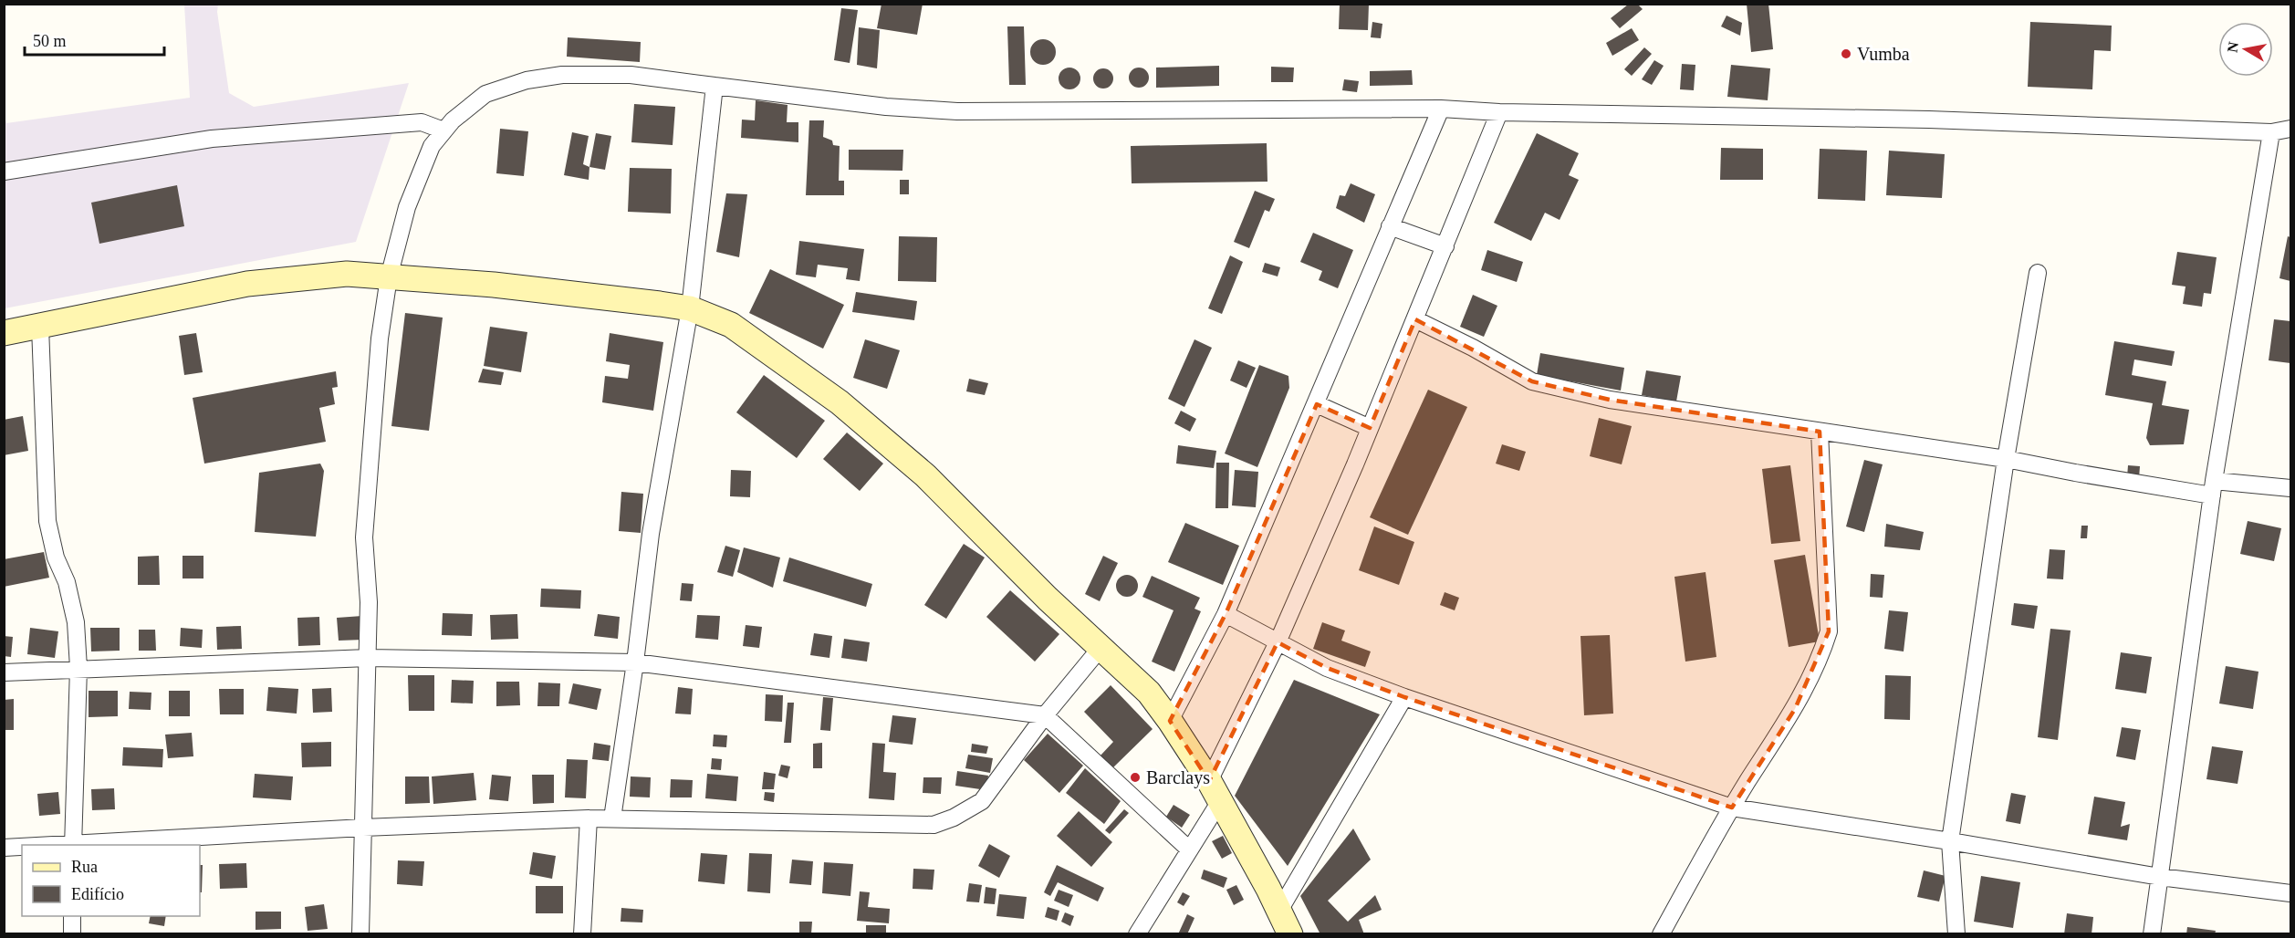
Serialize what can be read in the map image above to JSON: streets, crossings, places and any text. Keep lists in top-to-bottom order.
{
  "places": ["Vumba", "Barclays"],
  "legend": ["Rua", "Edifício"],
  "scale_bar": "50 m",
  "north": "left"
}
